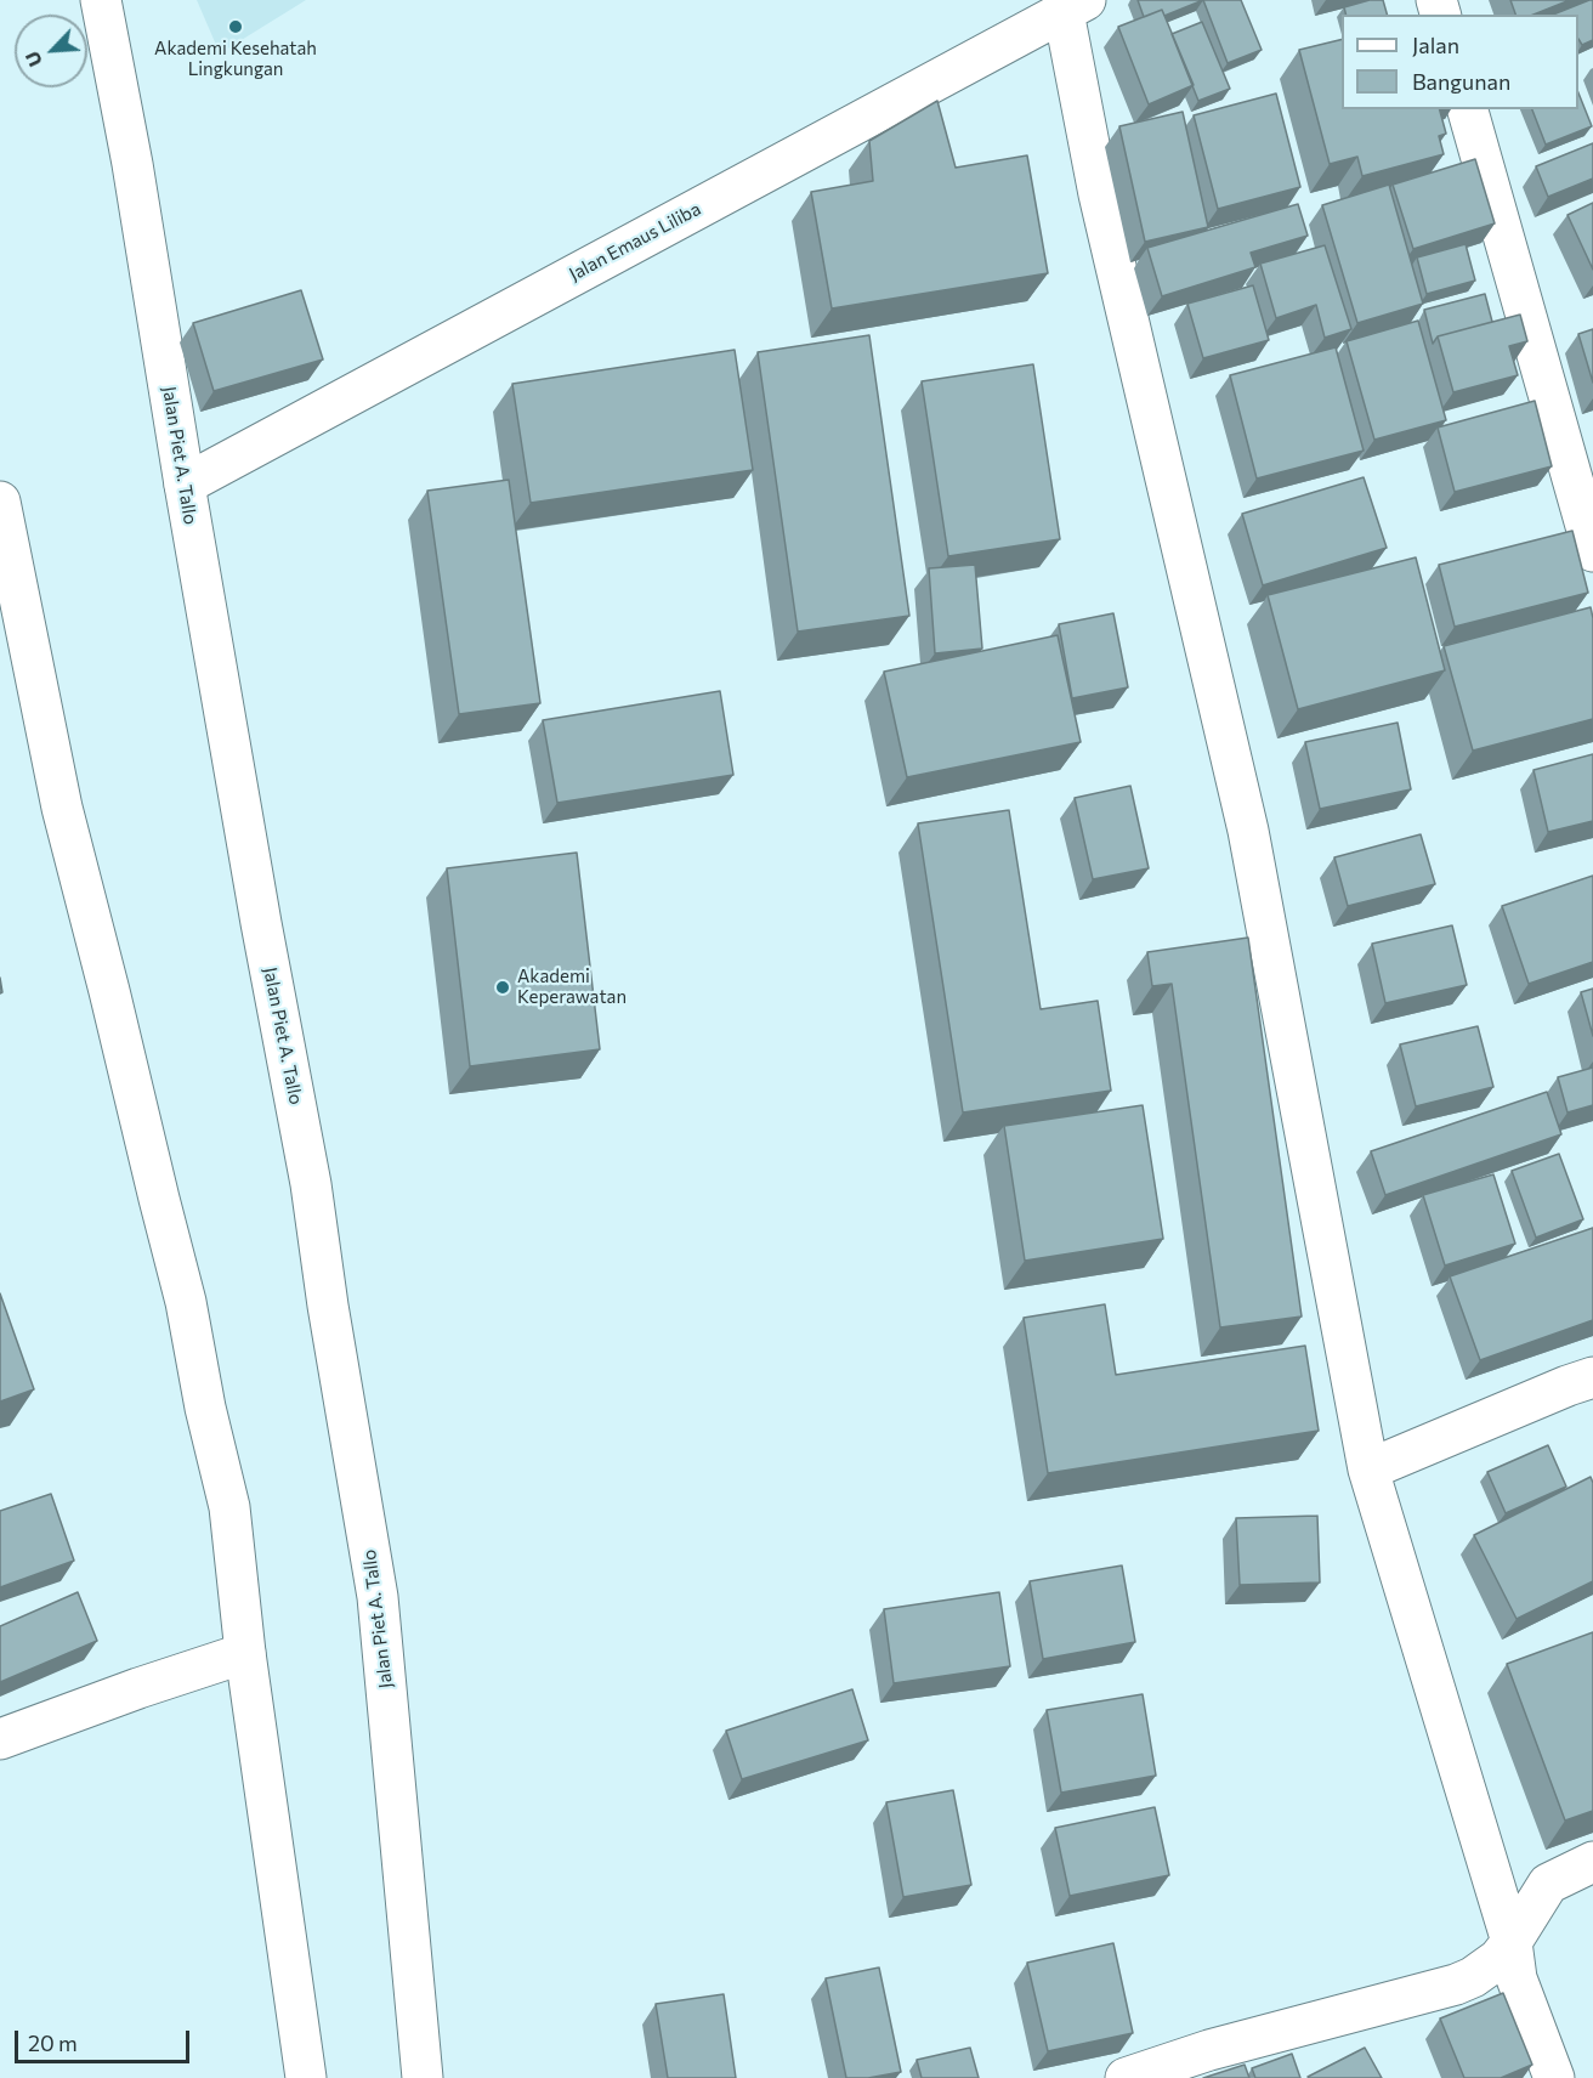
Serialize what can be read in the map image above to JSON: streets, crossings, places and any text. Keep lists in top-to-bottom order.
{
  "streets": {
    "street": ["Jalan Emaus Liliba", "Jalan Piet A. Tallo"]
  },
  "crossings": [
    ["Jalan Emaus Liliba", "Jalan Piet A. Tallo"]
  ],
  "places": ["Akademi Kesehatah Lingkungan", "Akademi Keperawatan"],
  "legend": ["Jalan", "Bangunan"],
  "scale_bar": "20 m",
  "north": "bottom left"
}
